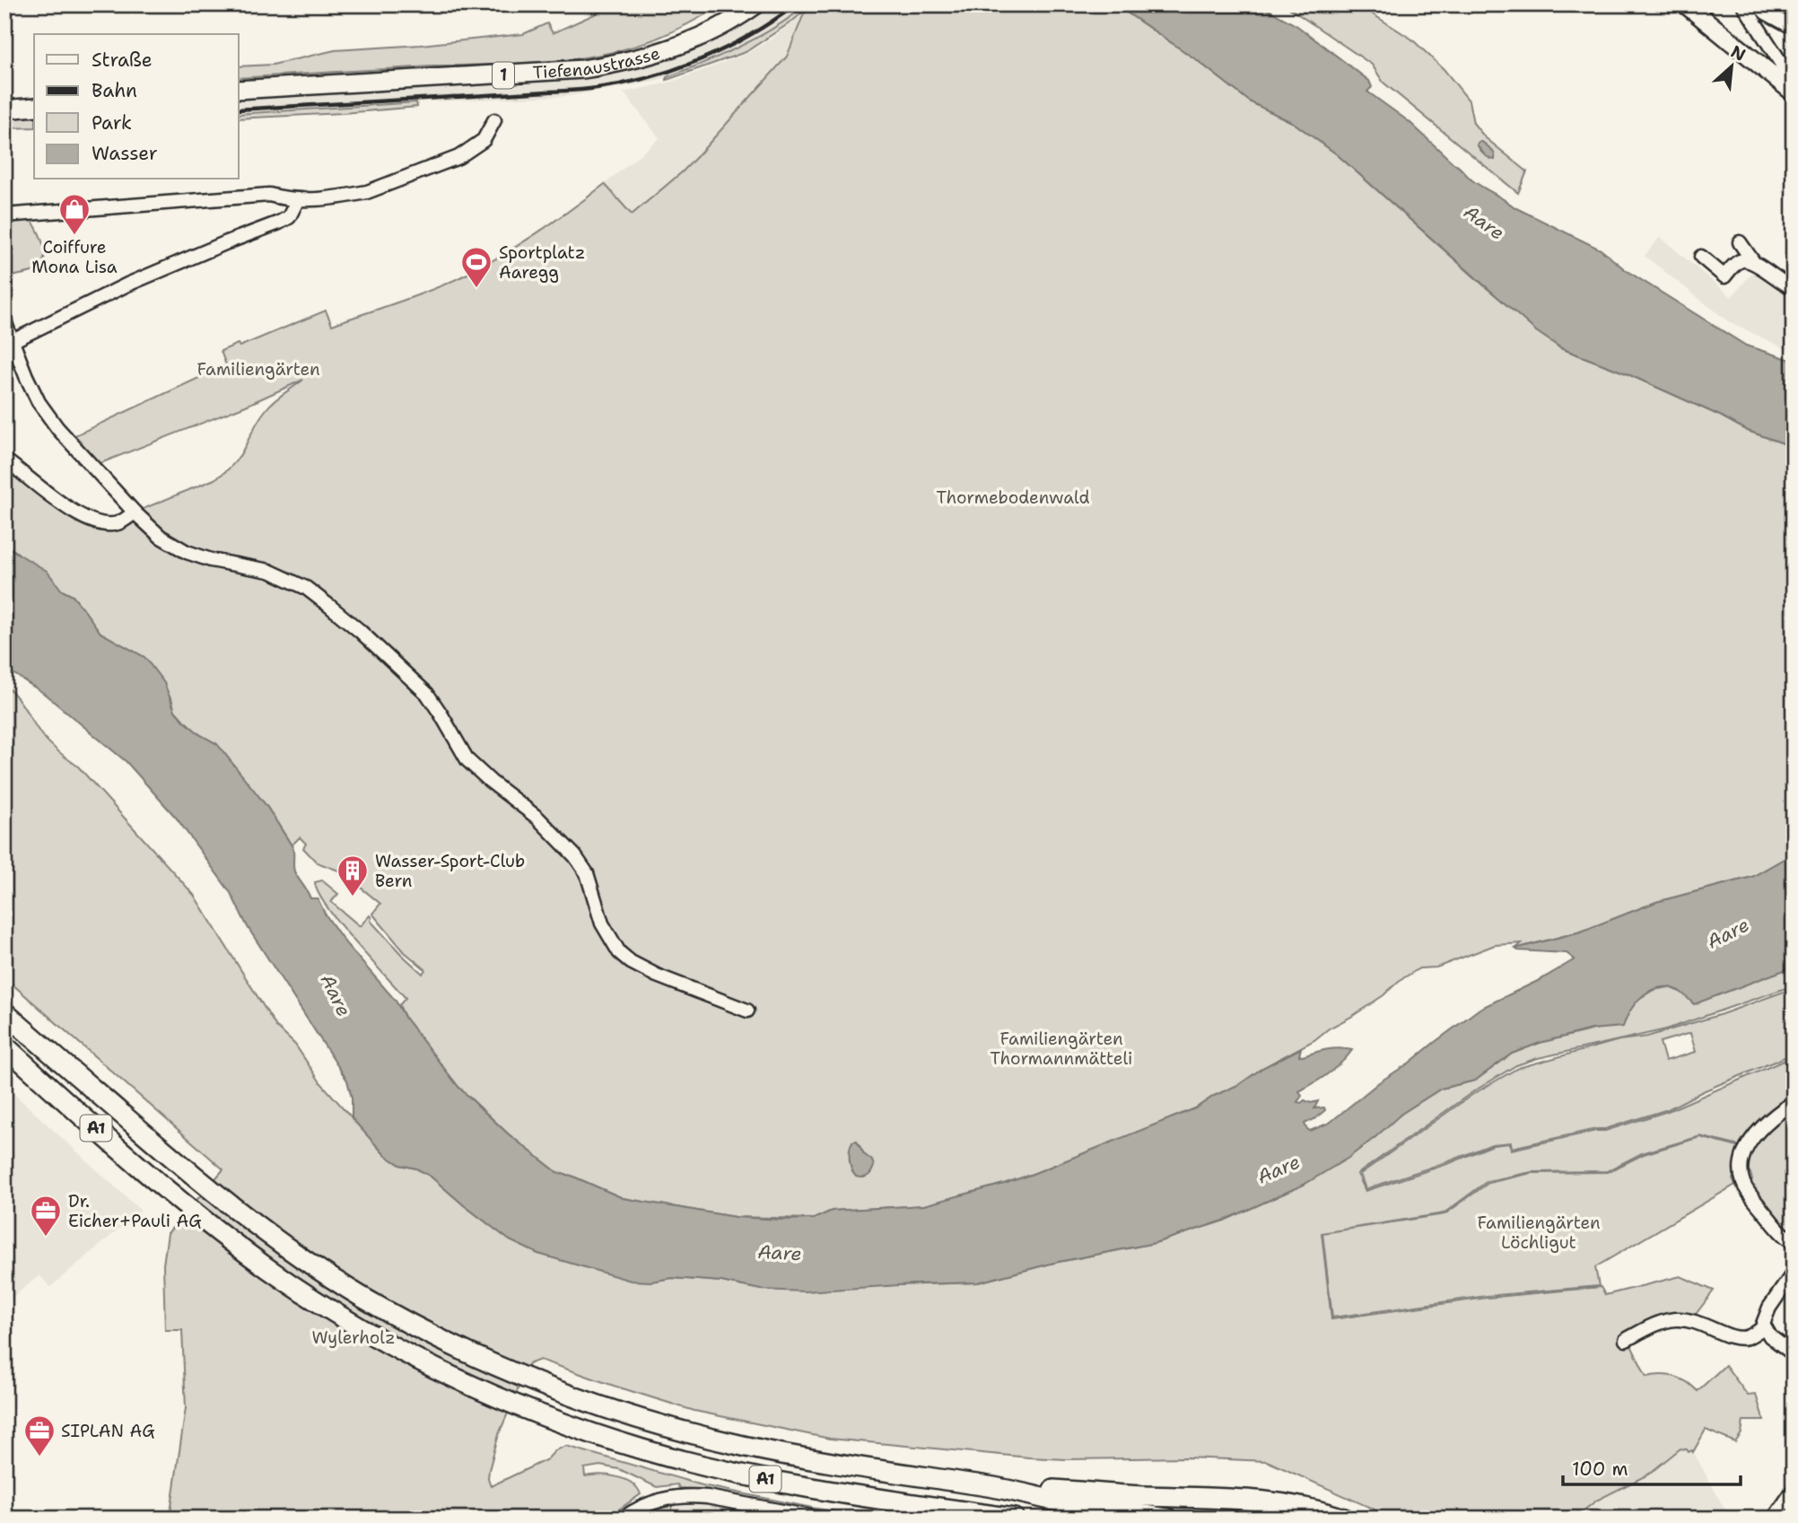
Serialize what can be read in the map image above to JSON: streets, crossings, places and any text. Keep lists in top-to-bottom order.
{
  "streets": {
    "highway": ["A1"],
    "main road": ["Tiefenaustrasse", "1"]
  },
  "water": ["Aare"],
  "parks": [
    "Familiengärten",
    "Thormebodenwald",
    "Familiengärten Thormannmätteli",
    "Familiengärten Löchligut",
    "Wylerholz"
  ],
  "places": {
    "shop": ["Coiffure Mona Lisa"],
    "sports": ["Sportplatz Aaregg"],
    "building": ["Wasser-Sport-Club Bern"],
    "office": ["Dr. Eicher+Pauli AG", "SIPLAN AG"]
  },
  "legend": [
    "Straße",
    "Bahn",
    "Park",
    "Wasser"
  ],
  "scale_bar": "100 m",
  "north": "top right"
}
